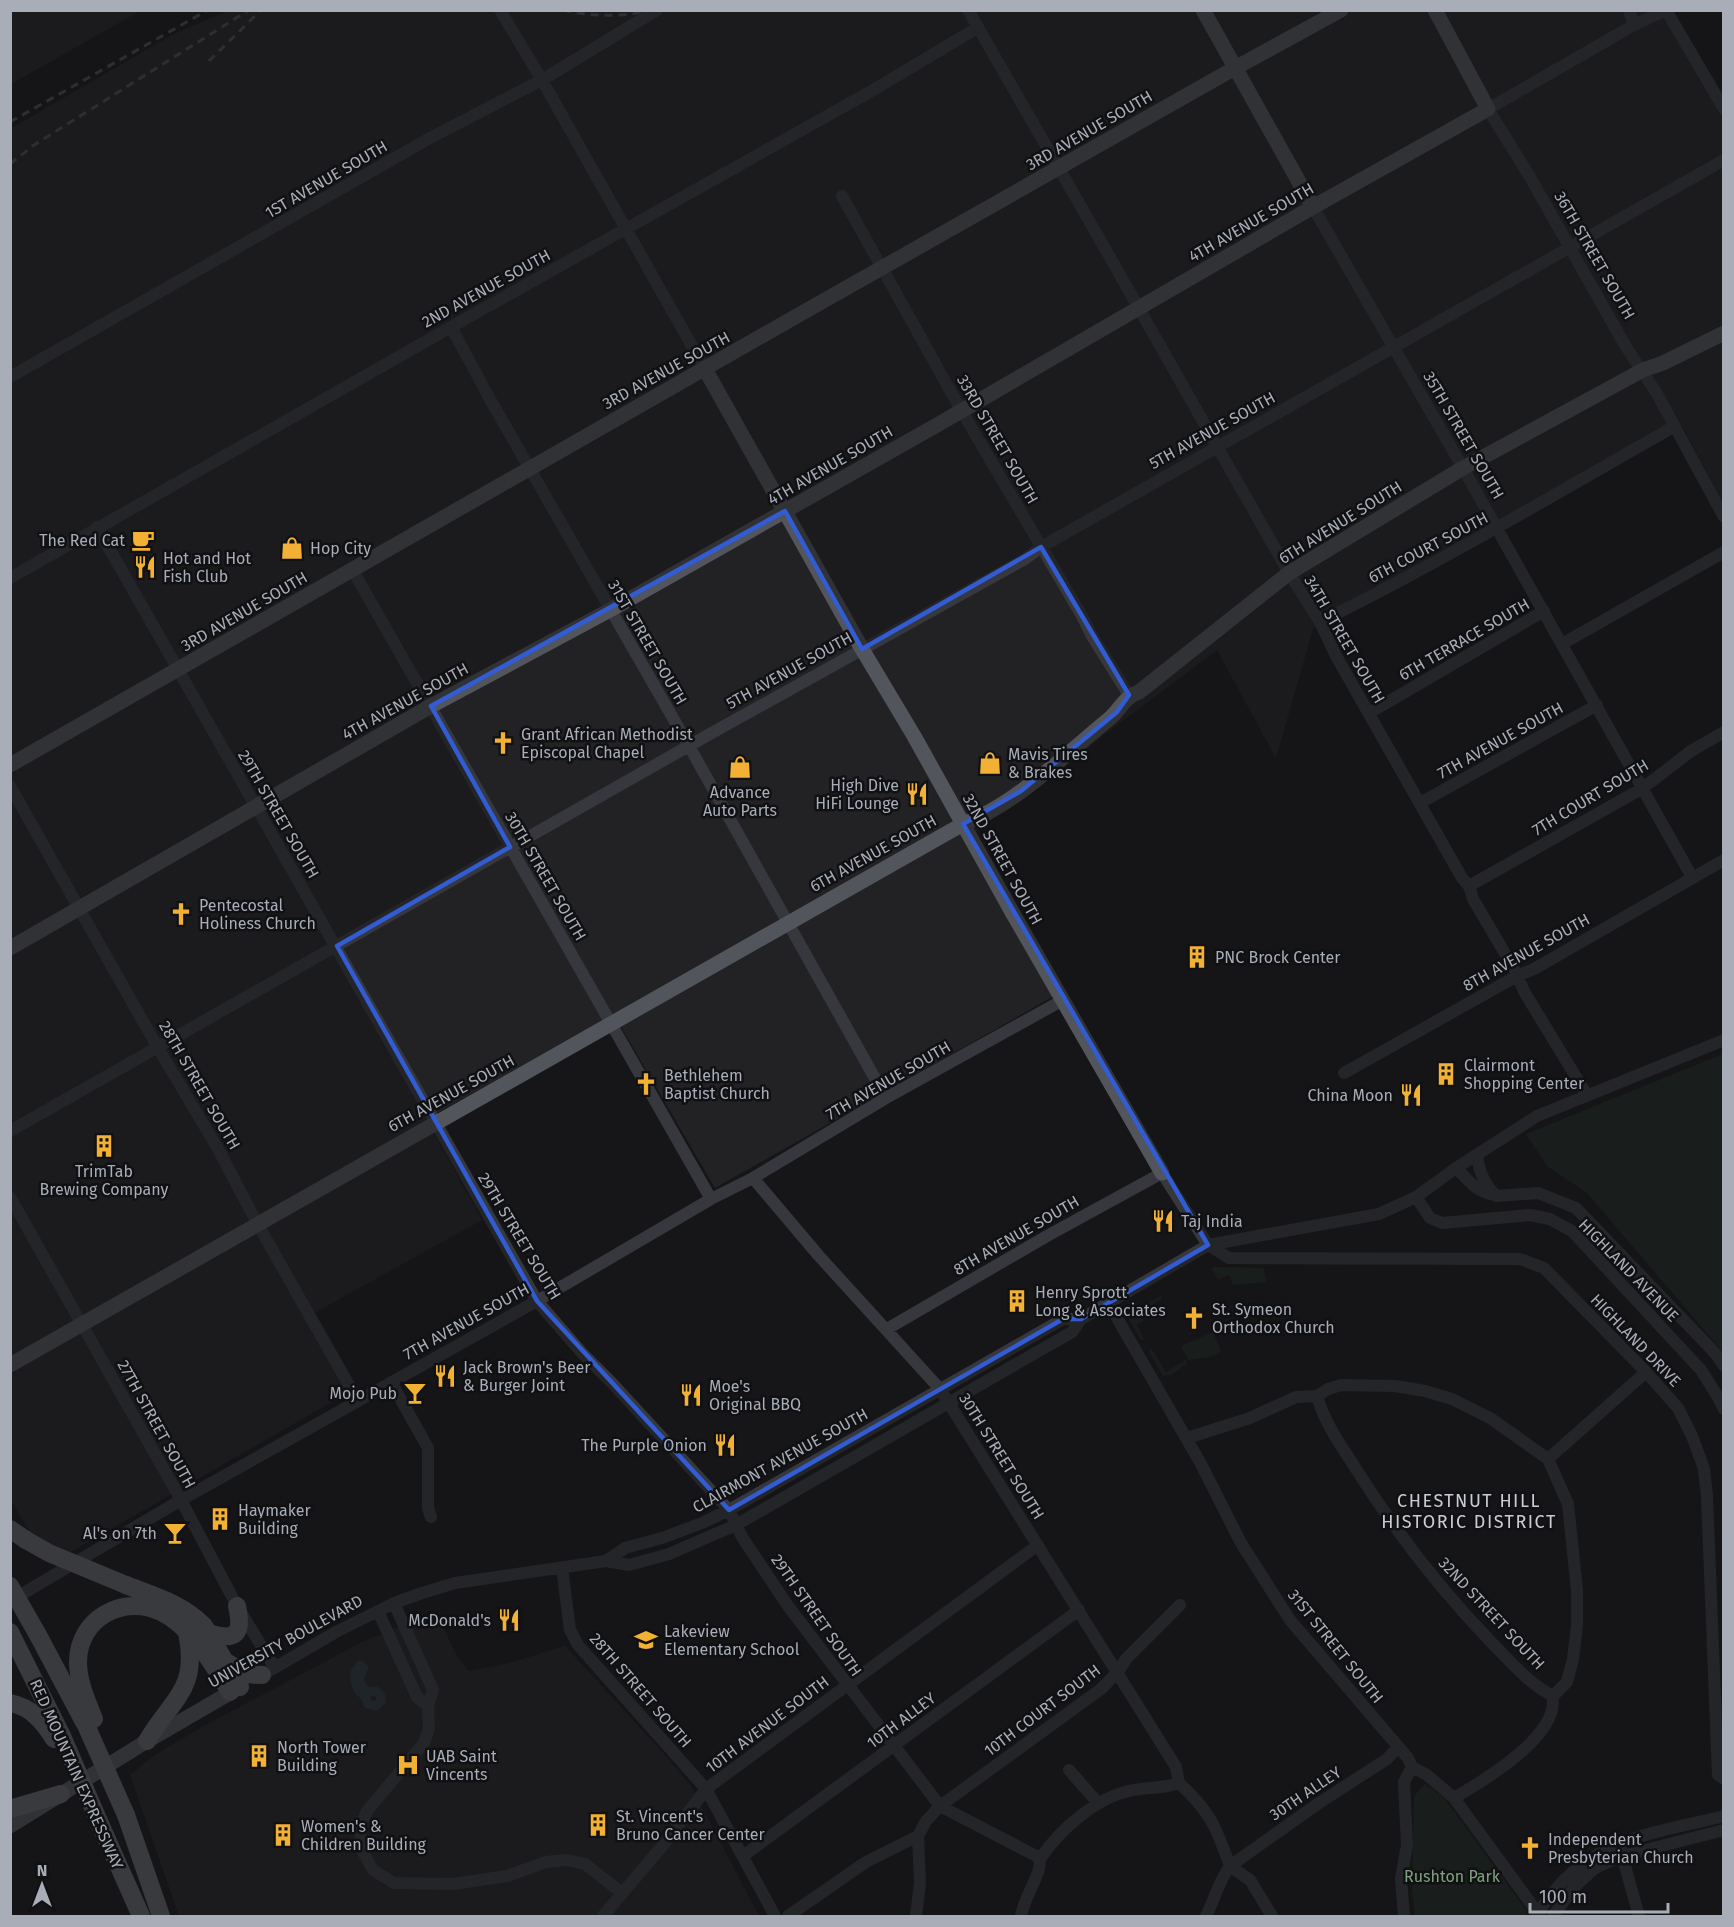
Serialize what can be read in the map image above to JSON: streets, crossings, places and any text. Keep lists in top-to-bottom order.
{
  "streets": {
    "highway": ["RED MOUNTAIN EXPRESSWAY"],
    "main road": [
      "3RD AVENUE SOUTH",
      "4TH AVENUE SOUTH",
      "36TH STREET SOUTH",
      "35TH STREET SOUTH",
      "6TH AVENUE SOUTH",
      "32ND STREET SOUTH",
      "UNIVERSITY BOULEVARD"
    ],
    "street": [
      "1ST AVENUE SOUTH",
      "2ND AVENUE SOUTH",
      "5TH AVENUE SOUTH",
      "33RD STREET SOUTH",
      "6TH COURT SOUTH",
      "34TH STREET SOUTH",
      "6TH TERRACE SOUTH",
      "31ST STREET SOUTH",
      "7TH AVENUE SOUTH",
      "7TH COURT SOUTH",
      "29TH STREET SOUTH",
      "30TH STREET SOUTH",
      "8TH AVENUE SOUTH",
      "28TH STREET SOUTH",
      "HIGHLAND AVENUE",
      "HIGHLAND DRIVE",
      "27TH STREET SOUTH",
      "CLAIRMONT AVENUE SOUTH",
      "10TH COURT SOUTH",
      "10TH ALLEY",
      "10TH AVENUE SOUTH",
      "30TH ALLEY"
    ]
  },
  "crossings": [
    ["3RD AVENUE SOUTH", "35TH STREET SOUTH"],
    ["3RD AVENUE SOUTH", "33RD STREET SOUTH"],
    ["3RD AVENUE SOUTH", "34TH STREET SOUTH"],
    ["3RD AVENUE SOUTH", "31ST STREET SOUTH"],
    ["3RD AVENUE SOUTH", "29TH STREET SOUTH"],
    ["3RD AVENUE SOUTH", "32ND STREET SOUTH"],
    ["3RD AVENUE SOUTH", "30TH STREET SOUTH"],
    ["4TH AVENUE SOUTH", "36TH STREET SOUTH"],
    ["4TH AVENUE SOUTH", "35TH STREET SOUTH"],
    ["4TH AVENUE SOUTH", "33RD STREET SOUTH"],
    ["4TH AVENUE SOUTH", "34TH STREET SOUTH"],
    ["4TH AVENUE SOUTH", "31ST STREET SOUTH"],
    ["4TH AVENUE SOUTH", "29TH STREET SOUTH"],
    ["4TH AVENUE SOUTH", "32ND STREET SOUTH"],
    ["4TH AVENUE SOUTH", "30TH STREET SOUTH"],
    ["4TH AVENUE SOUTH", "28TH STREET SOUTH"],
    ["36TH STREET SOUTH", "5TH AVENUE SOUTH"],
    ["36TH STREET SOUTH", "6TH AVENUE SOUTH"],
    ["36TH STREET SOUTH", "6TH COURT SOUTH"],
    ["2ND AVENUE SOUTH", "34TH STREET SOUTH"],
    ["2ND AVENUE SOUTH", "31ST STREET SOUTH"],
    ["2ND AVENUE SOUTH", "29TH STREET SOUTH"],
    ["5TH AVENUE SOUTH", "35TH STREET SOUTH"],
    ["5TH AVENUE SOUTH", "33RD STREET SOUTH"],
    ["5TH AVENUE SOUTH", "34TH STREET SOUTH"],
    ["5TH AVENUE SOUTH", "31ST STREET SOUTH"],
    ["5TH AVENUE SOUTH", "29TH STREET SOUTH"],
    ["5TH AVENUE SOUTH", "32ND STREET SOUTH"],
    ["5TH AVENUE SOUTH", "30TH STREET SOUTH"],
    ["5TH AVENUE SOUTH", "28TH STREET SOUTH"],
    ["35TH STREET SOUTH", "6TH AVENUE SOUTH"],
    ["35TH STREET SOUTH", "6TH COURT SOUTH"],
    ["35TH STREET SOUTH", "6TH TERRACE SOUTH"],
    ["35TH STREET SOUTH", "7TH AVENUE SOUTH"],
    ["35TH STREET SOUTH", "7TH COURT SOUTH"],
    ["35TH STREET SOUTH", "8TH AVENUE SOUTH"],
    ["33RD STREET SOUTH", "6TH AVENUE SOUTH"],
    ["6TH AVENUE SOUTH", "34TH STREET SOUTH"],
    ["6TH AVENUE SOUTH", "31ST STREET SOUTH"],
    ["6TH AVENUE SOUTH", "29TH STREET SOUTH"],
    ["6TH AVENUE SOUTH", "32ND STREET SOUTH"],
    ["6TH AVENUE SOUTH", "30TH STREET SOUTH"],
    ["6TH AVENUE SOUTH", "28TH STREET SOUTH"],
    ["6TH AVENUE SOUTH", "27TH STREET SOUTH"],
    ["6TH COURT SOUTH", "34TH STREET SOUTH"],
    ["34TH STREET SOUTH", "6TH TERRACE SOUTH"],
    ["34TH STREET SOUTH", "7TH AVENUE SOUTH"],
    ["34TH STREET SOUTH", "7TH COURT SOUTH"],
    ["34TH STREET SOUTH", "8TH AVENUE SOUTH"],
    ["34TH STREET SOUTH", "CLAIRMONT AVENUE SOUTH"],
    ["31ST STREET SOUTH", "7TH AVENUE SOUTH"],
    ["31ST STREET SOUTH", "CLAIRMONT AVENUE SOUTH"],
    ["31ST STREET SOUTH", "30TH ALLEY"],
    ["7TH AVENUE SOUTH", "29TH STREET SOUTH"],
    ["7TH AVENUE SOUTH", "32ND STREET SOUTH"],
    ["7TH AVENUE SOUTH", "30TH STREET SOUTH"],
    ["7TH AVENUE SOUTH", "28TH STREET SOUTH"],
    ["7TH AVENUE SOUTH", "27TH STREET SOUTH"],
    ["29TH STREET SOUTH", "CLAIRMONT AVENUE SOUTH"],
    ["29TH STREET SOUTH", "10TH COURT SOUTH"],
    ["29TH STREET SOUTH", "10TH ALLEY"],
    ["29TH STREET SOUTH", "10TH AVENUE SOUTH"],
    ["32ND STREET SOUTH", "8TH AVENUE SOUTH"],
    ["32ND STREET SOUTH", "HIGHLAND DRIVE"],
    ["32ND STREET SOUTH", "CLAIRMONT AVENUE SOUTH"],
    ["30TH STREET SOUTH", "8TH AVENUE SOUTH"],
    ["30TH STREET SOUTH", "CLAIRMONT AVENUE SOUTH"],
    ["30TH STREET SOUTH", "10TH COURT SOUTH"],
    ["30TH STREET SOUTH", "10TH ALLEY"],
    ["30TH STREET SOUTH", "10TH AVENUE SOUTH"],
    ["28TH STREET SOUTH", "UNIVERSITY BOULEVARD"],
    ["28TH STREET SOUTH", "10TH ALLEY"],
    ["28TH STREET SOUTH", "10TH AVENUE SOUTH"],
    ["HIGHLAND AVENUE", "CLAIRMONT AVENUE SOUTH"],
    ["HIGHLAND DRIVE", "CLAIRMONT AVENUE SOUTH"],
    ["27TH STREET SOUTH", "UNIVERSITY BOULEVARD"],
    ["CLAIRMONT AVENUE SOUTH", "UNIVERSITY BOULEVARD"]
  ],
  "districts": ["CHESTNUT HILL HISTORIC DISTRICT"],
  "parks": ["Rushton Park"],
  "places": {
    "cafe": ["The Red Cat"],
    "shop": ["Hop City", "Mavis Tires & Brakes", "Advance Auto Parts"],
    "restaurant": [
      "Hot and Hot Fish Club",
      "High Dive HiFi Lounge",
      "China Moon",
      "Taj India",
      "Jack Brown's Beer & Burger Joint",
      "Moe's Original BBQ",
      "The Purple Onion",
      "McDonald's"
    ],
    "church": [
      "Grant African Methodist Episcopal Chapel",
      "Pentecostal Holiness Church",
      "Bethlehem Baptist Church",
      "St. Symeon Orthodox Church",
      "Independent Presbyterian Church"
    ],
    "building": [
      "PNC Brock Center",
      "Clairmont Shopping Center",
      "TrimTab Brewing Company",
      "Henry Sprott Long & Associates",
      "Haymaker Building",
      "North Tower Building",
      "St. Vincent's Bruno Cancer Center",
      "Women's & Children Building"
    ],
    "bar": ["Mojo Pub", "Al's on 7th"],
    "school or university": ["Lakeview Elementary School"],
    "hospital": ["UAB Saint Vincents"]
  },
  "scale_bar": "100 m",
  "north": "top"
}
